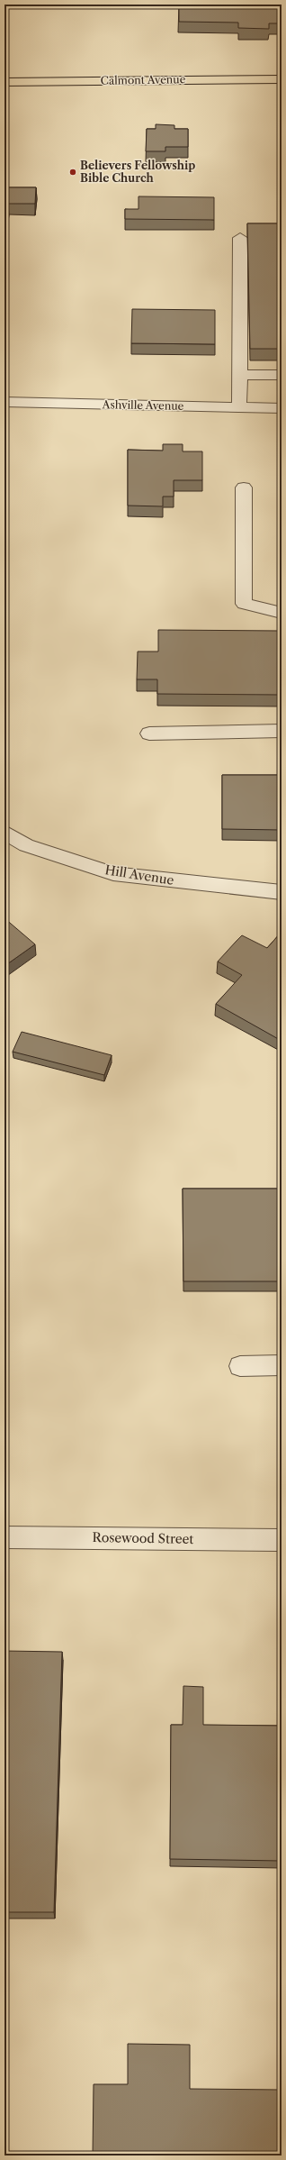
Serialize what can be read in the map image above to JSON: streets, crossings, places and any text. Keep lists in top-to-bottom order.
{
  "streets": {
    "main road": ["Calmont Avenue"],
    "street": ["Ashville Avenue", "Hill Avenue", "Rosewood Street"]
  },
  "places": ["Believers Fellowship Bible Church"]
}
